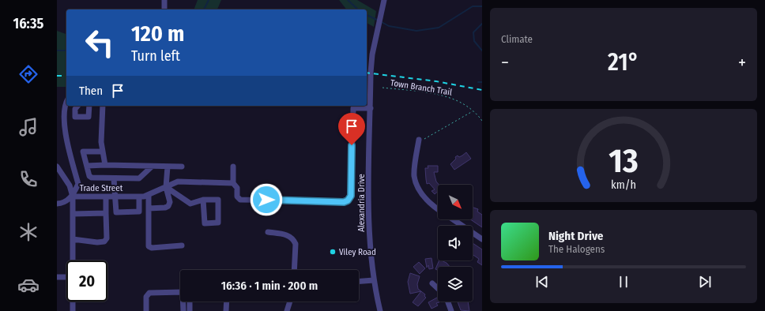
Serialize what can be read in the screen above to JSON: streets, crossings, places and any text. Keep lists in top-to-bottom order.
{
  "streets": {
    "street": ["Trade Street", "Alexandria Drive"],
    "path": ["Town Branch Trail"]
  },
  "places": ["Viley Road"],
  "north": "bottom right",
  "page": {
    "tabs": "16:35",
    "tile": "Climate",
    "turn": ["120 m", "Turn left"],
    "heat": ["−", "21°", "+"],
    "then": "Then",
    "song": ["Night Drive", "The Halogens"],
    "limit": "20",
    "trip": "16:36 · 1 min · 200 m",
    "gauge": ["13", "km/h"]
  }
}
